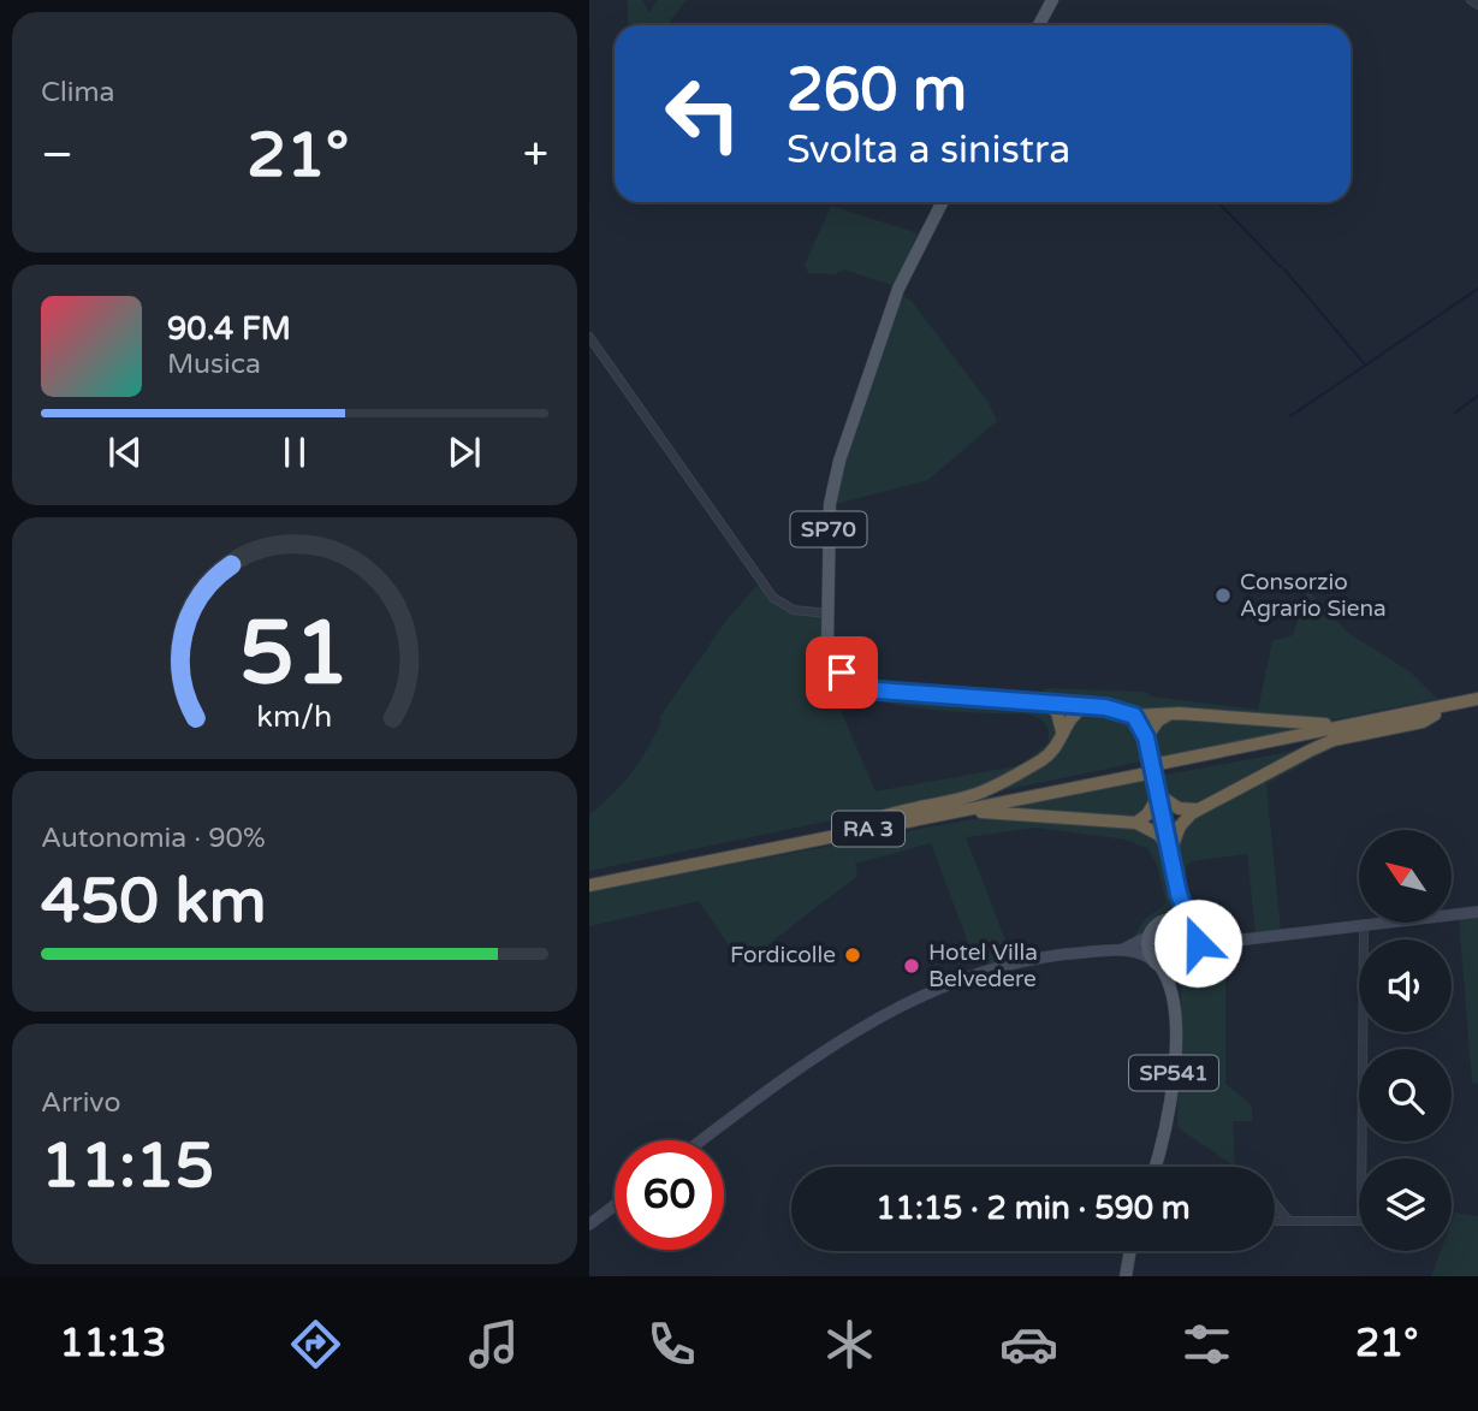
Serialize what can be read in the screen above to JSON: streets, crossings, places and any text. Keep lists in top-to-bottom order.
{
  "streets": {
    "highway": ["RA 3"],
    "main road": ["SP70", "SP541"]
  },
  "places": ["Consorzio Agrario Siena", "Fordicolle", "Hotel Villa Belvedere"],
  "north": "top left",
  "page": {
    "tile": [
      "Clima",
      ["Autonomia · 90%", "450 km"],
      ["Arrivo", "11:15"]
    ],
    "turn": ["260 m", "Svolta a sinistra"],
    "heat": ["−", "21°", "+"],
    "song": ["90.4 FM", "Musica"],
    "limit": "60",
    "trip": "11:15 · 2 min · 590 m",
    "tabs": ["11:13", "21°"],
    "gauge": ["51", "km/h"]
  }
}
